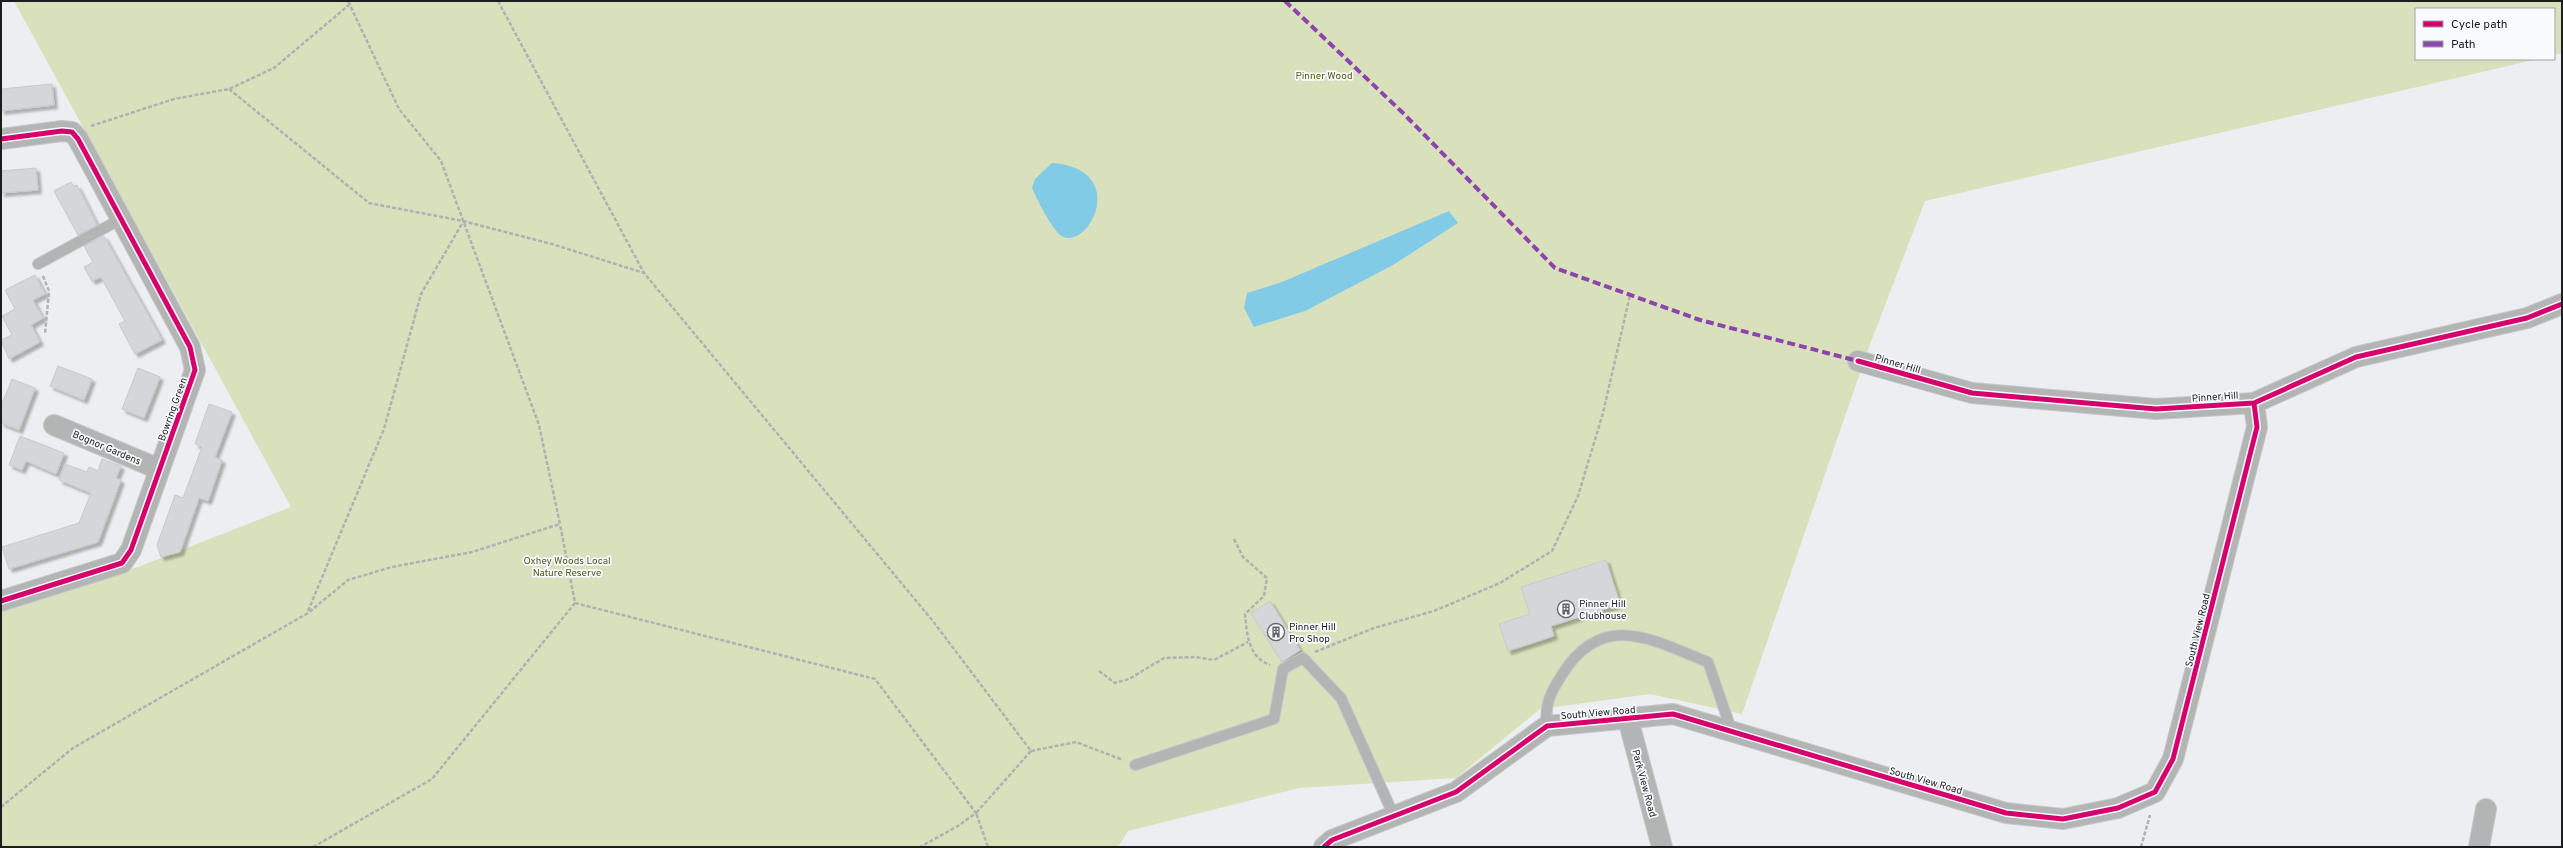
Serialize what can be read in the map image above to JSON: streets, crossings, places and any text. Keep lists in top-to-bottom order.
{
  "streets": {
    "street": [
      "Pinner Hill",
      "Bowring Green",
      "Bognor Gardens",
      "South View Road",
      "Park View Road"
    ]
  },
  "crossings": [
    ["Pinner Hill", "South View Road"],
    ["Bowring Green", "Bognor Gardens"],
    ["South View Road", "Park View Road"]
  ],
  "parks": ["Pinner Wood", "Oxhey Woods Local Nature Reserve"],
  "places": {
    "building": ["Pinner Hill Clubhouse", "Pinner Hill Pro Shop"]
  },
  "legend": ["Cycle path", "Path"]
}
